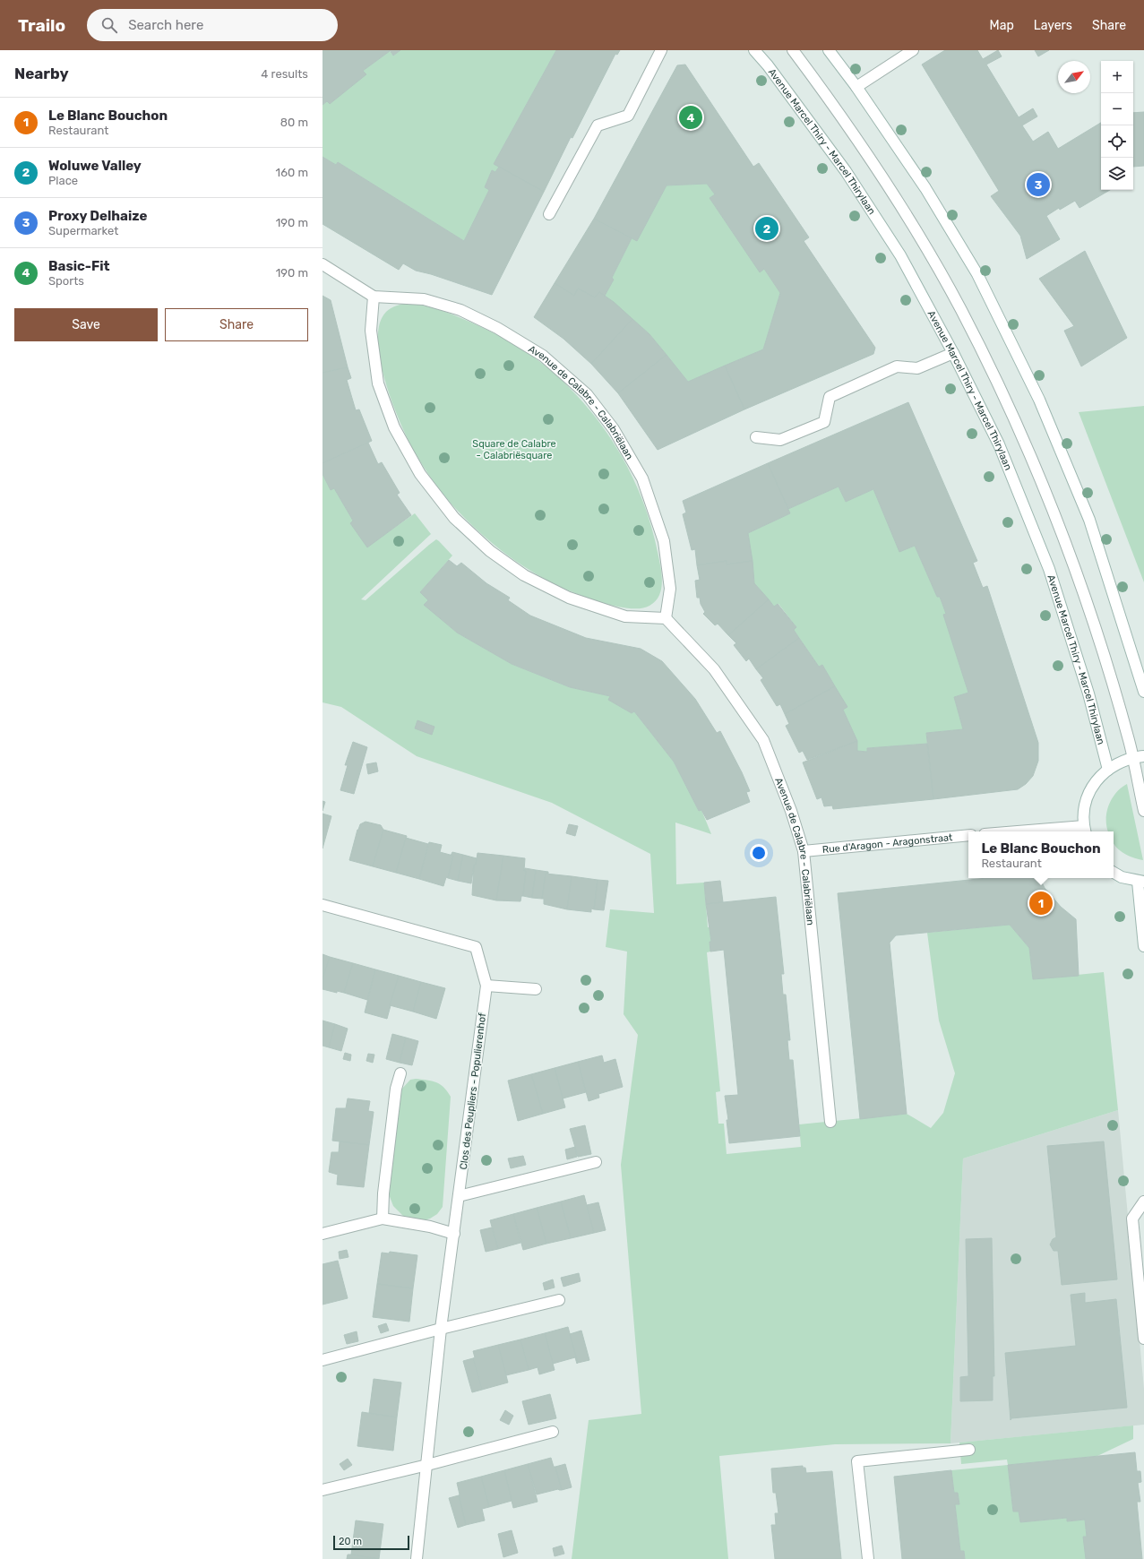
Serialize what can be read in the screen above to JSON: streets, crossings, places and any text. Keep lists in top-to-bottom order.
{
  "streets": {
    "street": [
      "Avenue Marcel Thiry - Marcel Thirylaan",
      "Avenue de Calabre - Calabriëlaan",
      "Rue d'Aragon - Aragonstraat",
      "Clos des Peupliers - Populierenhof"
    ]
  },
  "crossings": [
    ["Avenue de Calabre - Calabriëlaan", "Rue d'Aragon - Aragonstraat"]
  ],
  "parks": ["Square de Calabre - Calabriësquare"],
  "scale_bar": "20 m",
  "north": "top right",
  "page": {
    "header": "Trailo",
    "search": "Search here",
    "nav": ["Map", "Layers", "Share"],
    "heading": ["Nearby", "4 results"],
    "map_buttons": ["+", "−"],
    "list": [
      {
        "mark": "1",
        "name": "Le Blanc Bouchon",
        "note": "Restaurant",
        "value": "80 m"
      },
      {
        "mark": "2",
        "name": "Woluwe Valley",
        "note": "Place",
        "value": "160 m"
      },
      {
        "mark": "3",
        "name": "Proxy Delhaize",
        "note": "Supermarket",
        "value": "190 m"
      },
      {
        "mark": "4",
        "name": "Basic-Fit",
        "note": "Sports",
        "value": "190 m"
      }
    ],
    "pins": [
      "4",
      "3",
      "2",
      "1"
    ],
    "buttons": ["Save", "Share"],
    "popup": ["Le Blanc Bouchon", "Restaurant"],
    "scale": "20 m"
  }
}
